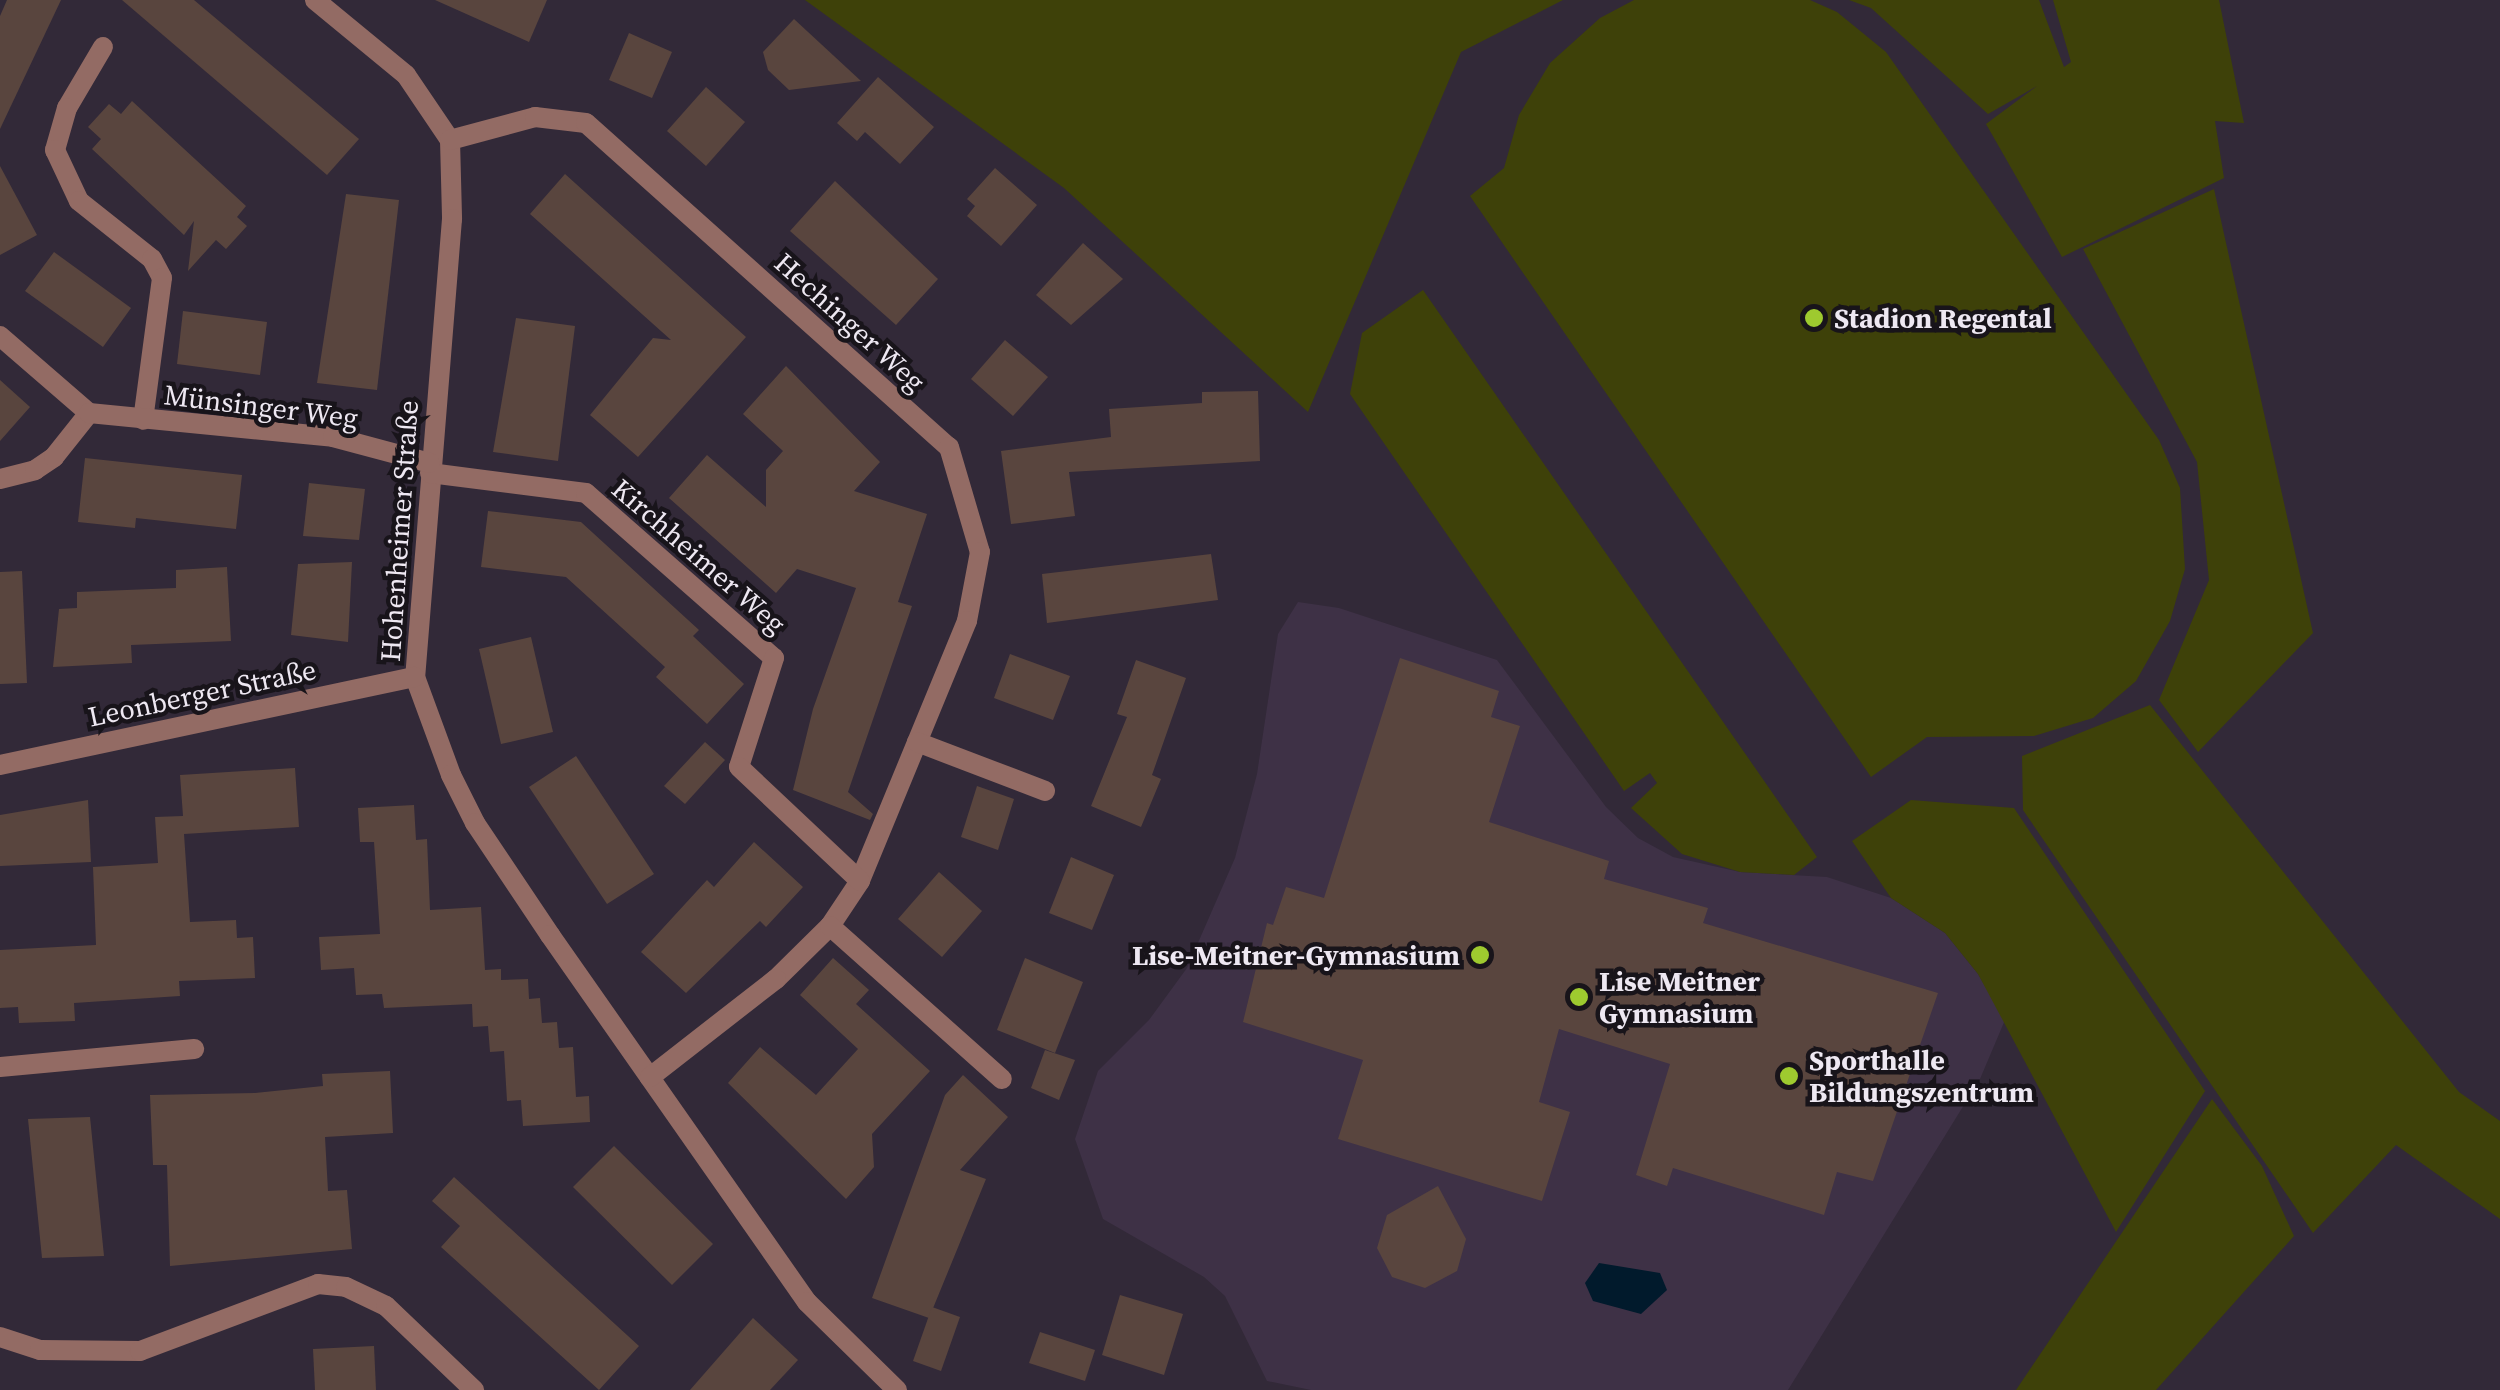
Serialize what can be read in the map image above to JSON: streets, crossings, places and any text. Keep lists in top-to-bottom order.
{
  "streets": {
    "street": [
      "Hechinger Weg",
      "Münsinger Weg",
      "Hohenheimer Straße",
      "Kirchheimer Weg",
      "Leonberger Straße"
    ]
  },
  "crossings": [
    ["Hechinger Weg", "Hohenheimer Straße"],
    ["Hechinger Weg", "Kirchheimer Weg"],
    ["Münsinger Weg", "Hohenheimer Straße"],
    ["Münsinger Weg", "Kirchheimer Weg"],
    ["Hohenheimer Straße", "Kirchheimer Weg"],
    ["Hohenheimer Straße", "Leonberger Straße"]
  ],
  "places": [
    "Stadion Regental",
    "Lise-Meitner-Gymnasium",
    "Lise Meitner Gymnasium",
    "Sporthalle Bildungszentrum"
  ]
}
